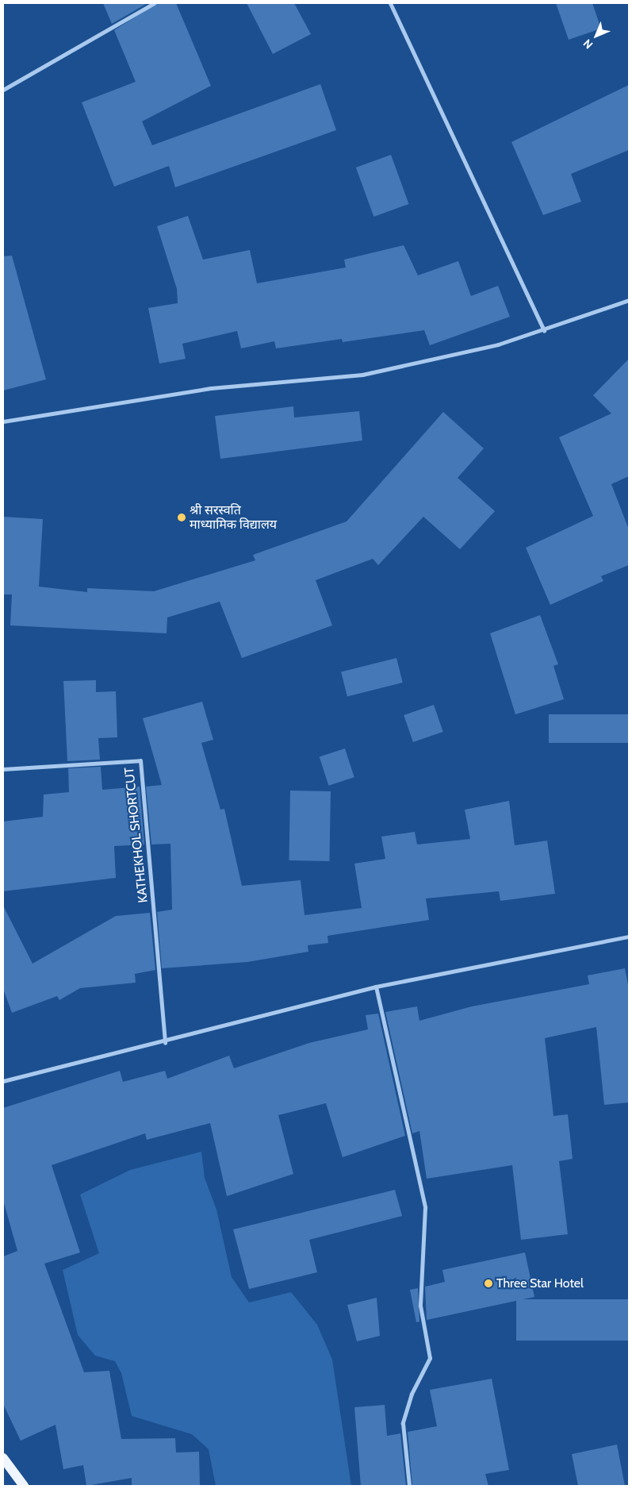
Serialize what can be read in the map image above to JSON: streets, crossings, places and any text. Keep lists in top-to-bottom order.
{
  "streets": {
    "street": ["KATHEKHOL SHORTCUT"]
  },
  "places": ["श्री सरस्वति माध्यामिक विद्यालय", "Three Star Hotel"],
  "north": "bottom left"
}
